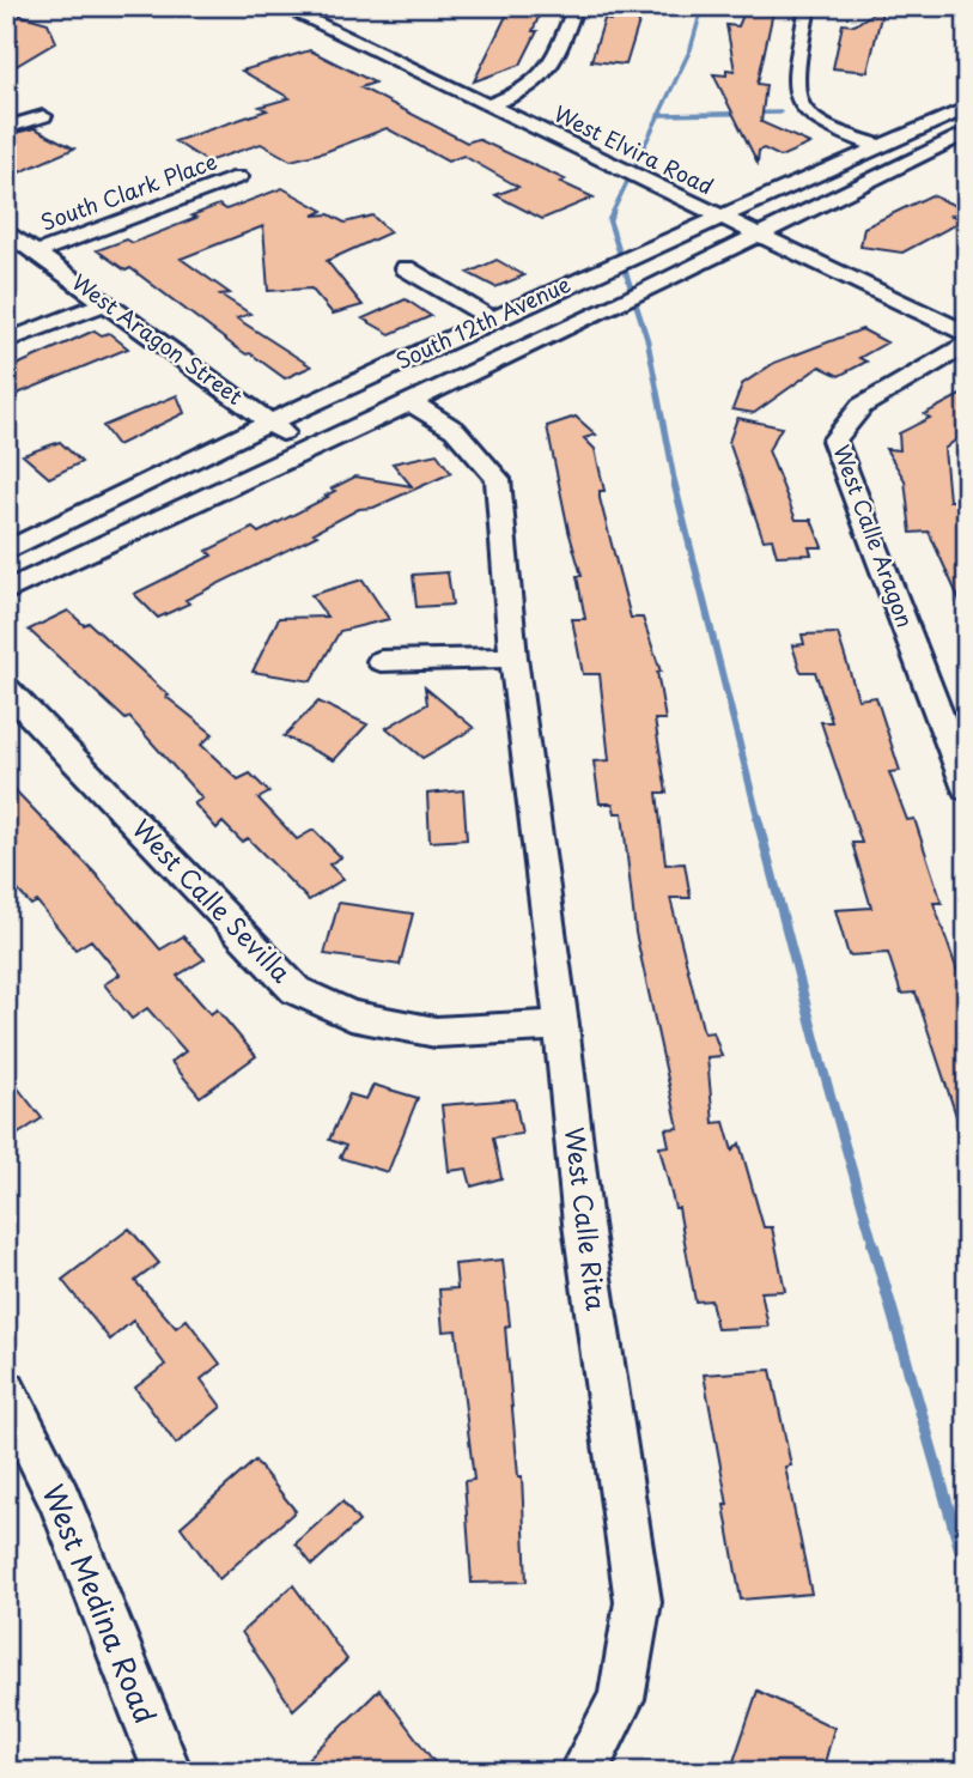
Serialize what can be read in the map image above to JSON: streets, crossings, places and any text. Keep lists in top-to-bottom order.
{
  "streets": {
    "street": [
      "West Elvira Road",
      "South Clark Place",
      "South 12th Avenue",
      "West Aragon Street",
      "West Calle Aragon",
      "West Calle Sevilla",
      "West Calle Rita",
      "West Medina Road"
    ]
  },
  "crossings": [
    ["West Elvira Road", "South 12th Avenue"],
    ["South Clark Place", "West Aragon Street"],
    ["South 12th Avenue", "West Aragon Street"],
    ["South 12th Avenue", "West Calle Rita"],
    ["West Calle Sevilla", "West Calle Rita"]
  ]
}
